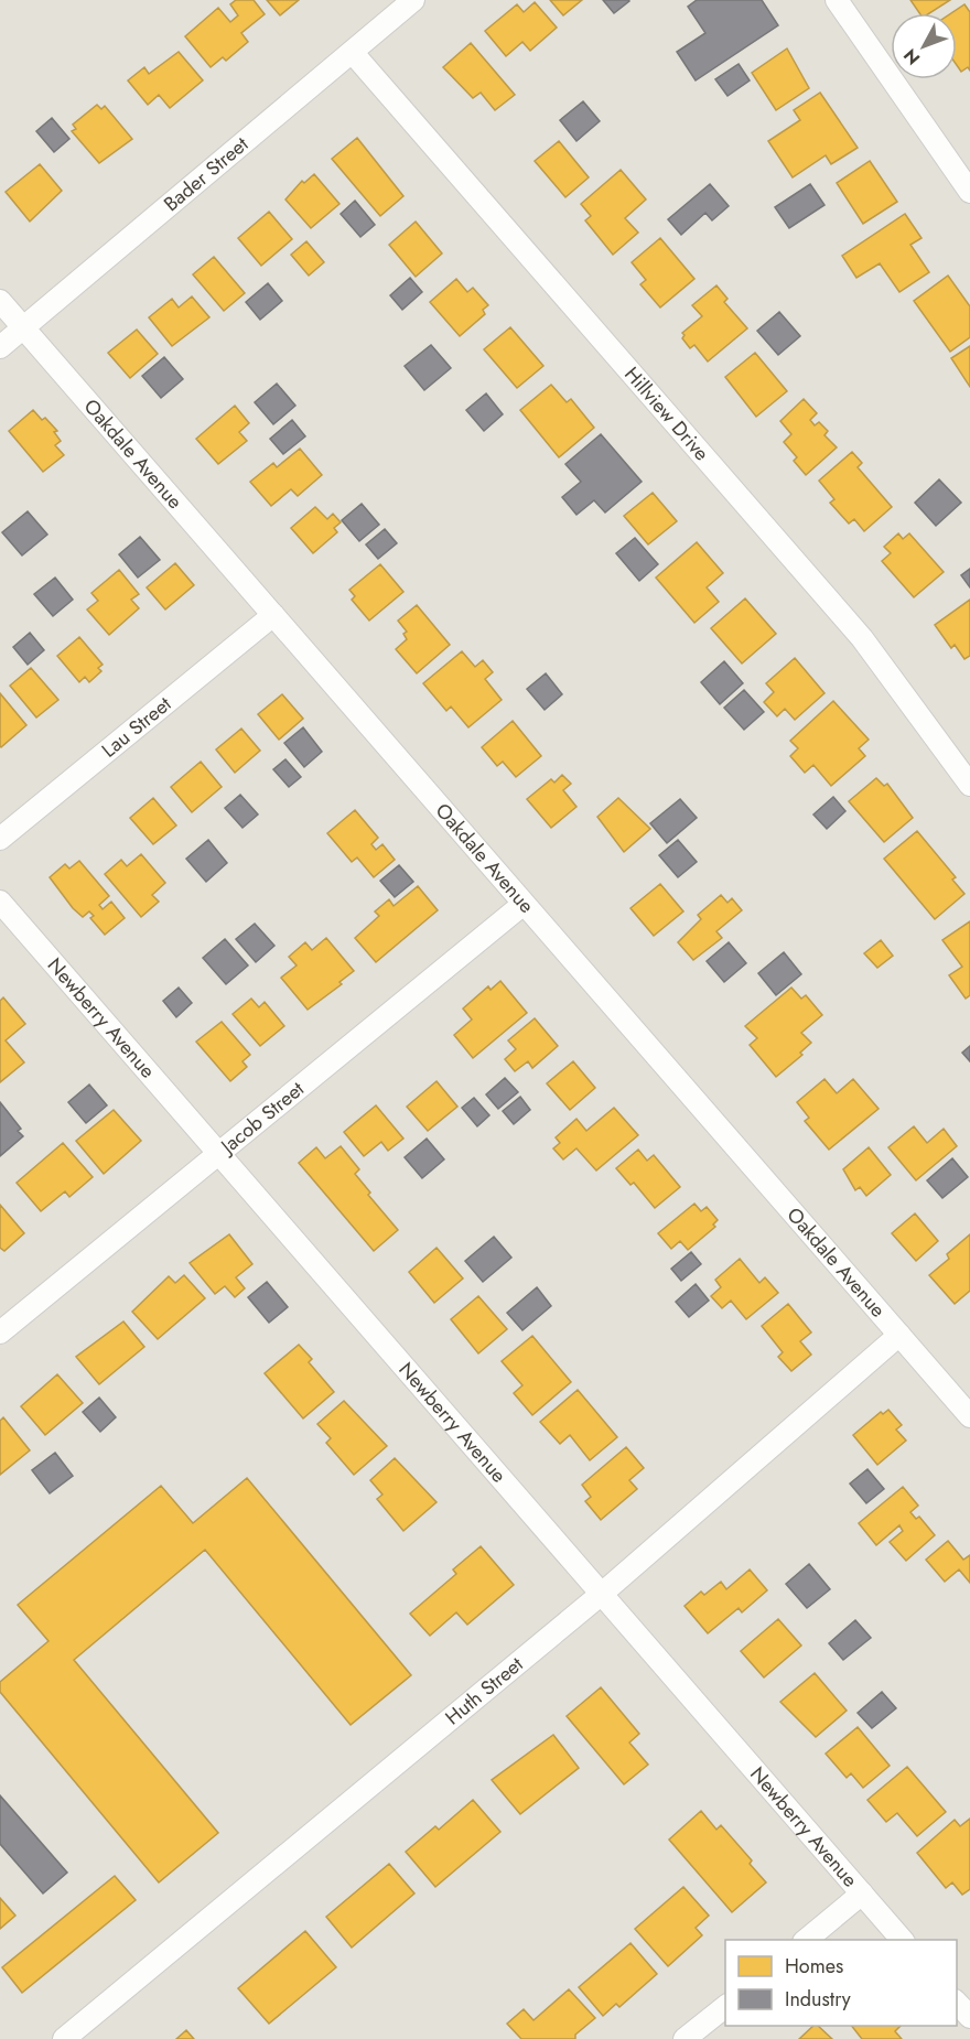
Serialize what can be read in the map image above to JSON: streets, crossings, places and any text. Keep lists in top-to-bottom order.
{
  "streets": {
    "street": [
      "Bader Street",
      "Hillview Drive",
      "Oakdale Avenue",
      "Lau Street",
      "Newberry Avenue",
      "Jacob Street",
      "Huth Street"
    ]
  },
  "crossings": [
    ["Bader Street", "Hillview Drive"],
    ["Bader Street", "Oakdale Avenue"],
    ["Oakdale Avenue", "Lau Street"],
    ["Oakdale Avenue", "Jacob Street"],
    ["Oakdale Avenue", "Huth Street"],
    ["Newberry Avenue", "Jacob Street"],
    ["Newberry Avenue", "Huth Street"]
  ],
  "legend": ["Homes", "Industry"],
  "north": "bottom left"
}
